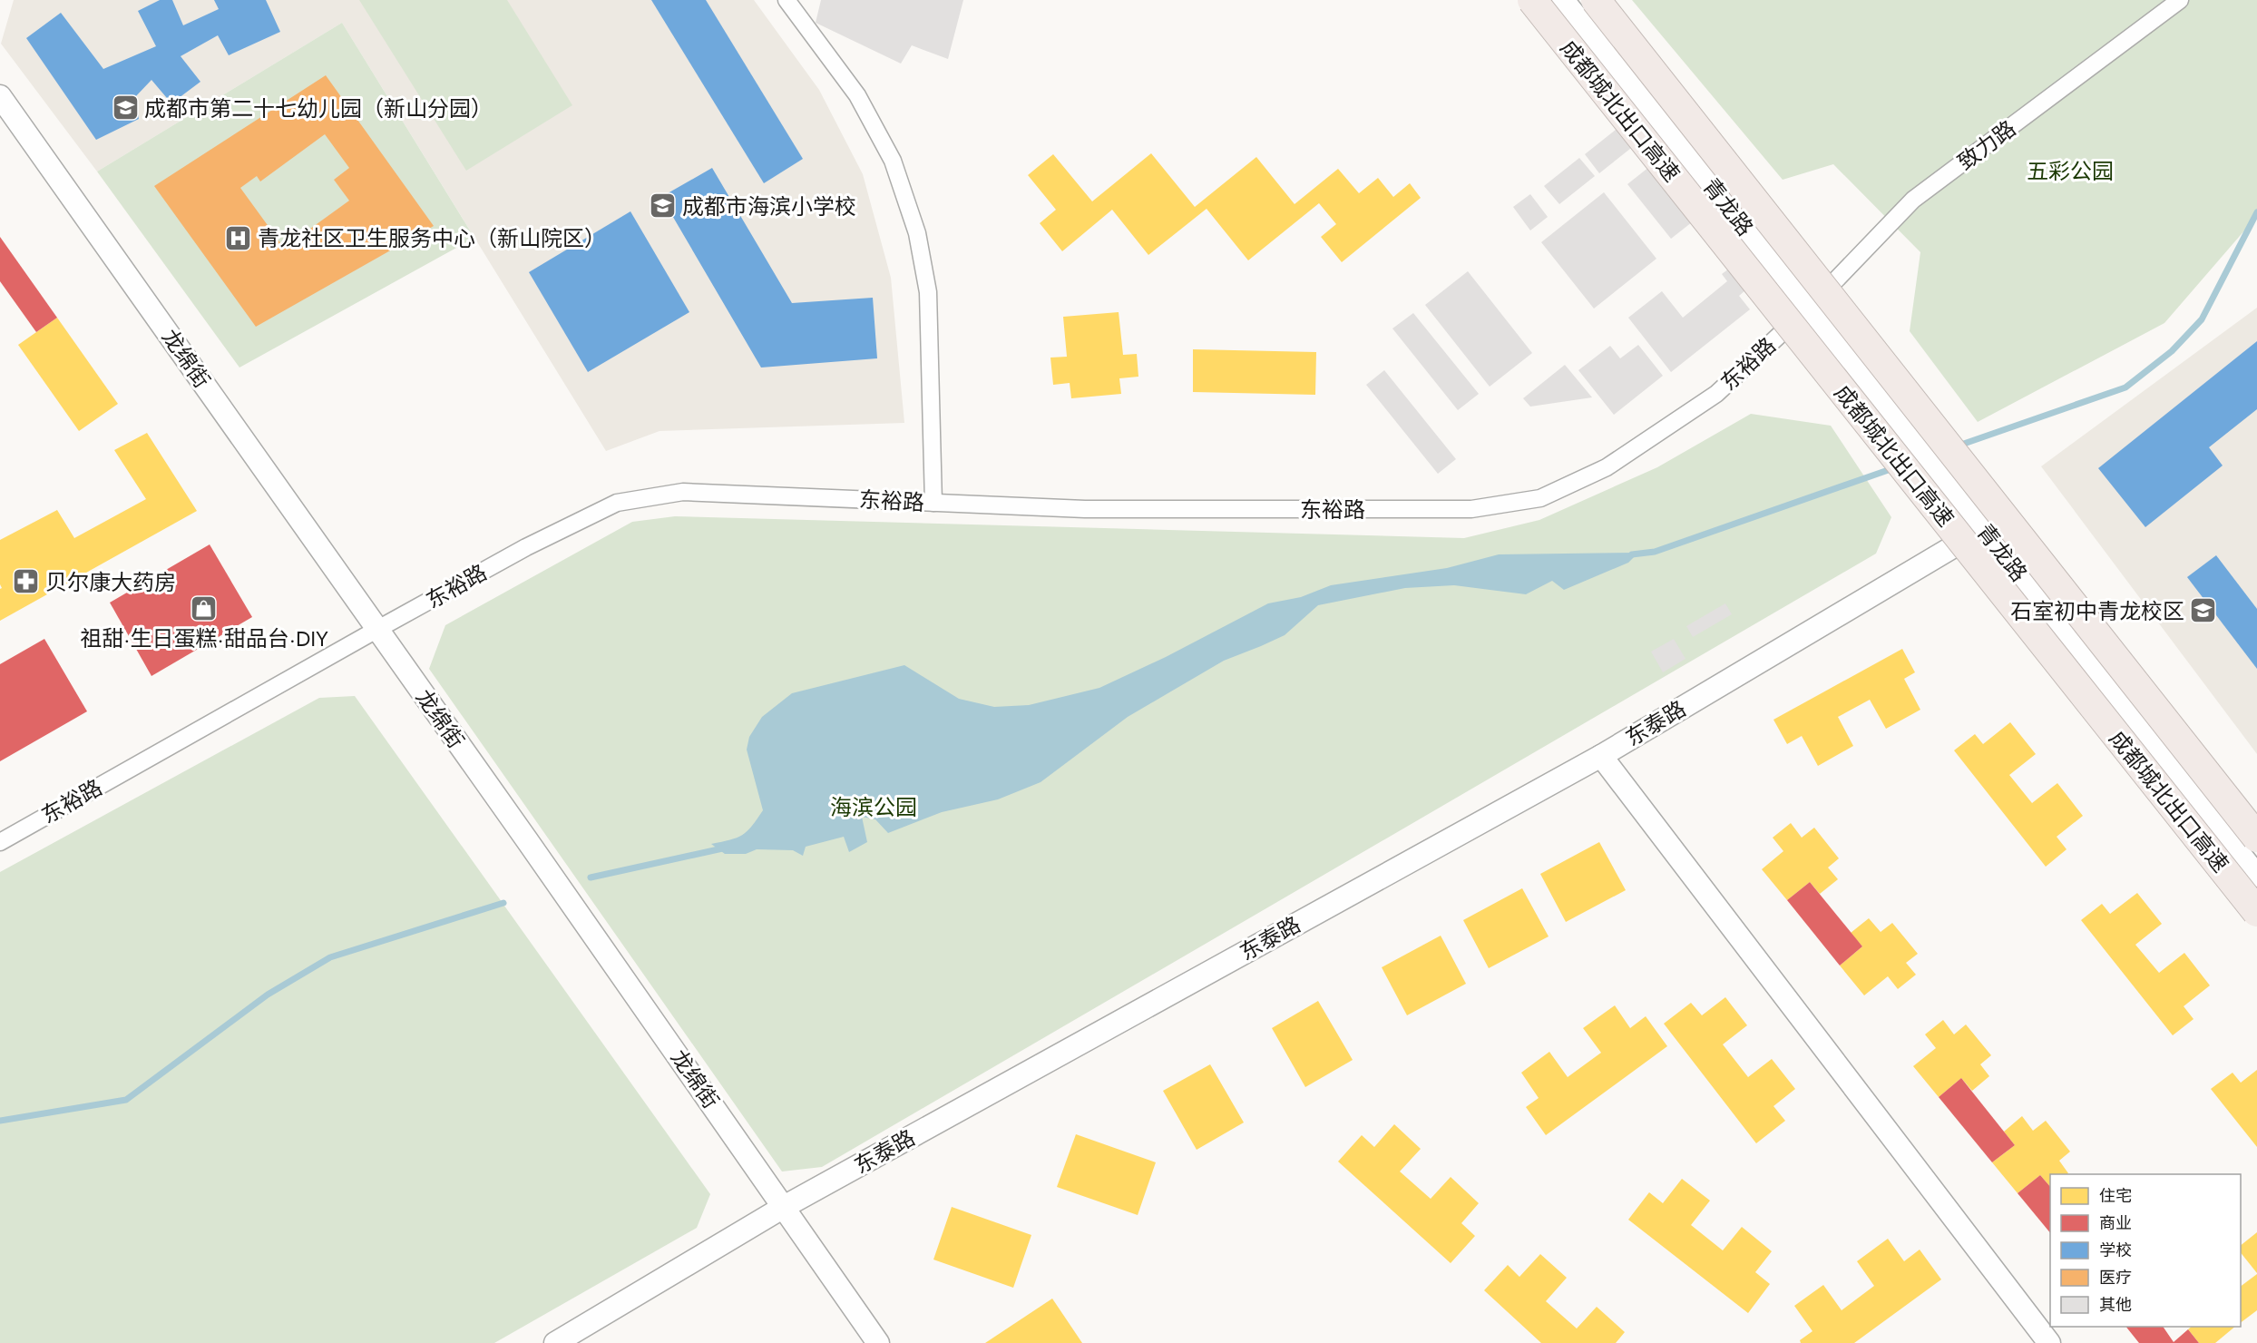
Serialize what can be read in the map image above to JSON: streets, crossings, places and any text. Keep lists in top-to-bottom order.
{
  "streets": {
    "highway": ["成都城北出口高速"],
    "street": [
      "致力路",
      "青龙路",
      "龙绵街",
      "东裕路",
      "东泰路"
    ]
  },
  "crossings": [
    ["致力路", "青龙路"],
    ["致力路", "东裕路"],
    ["青龙路", "东裕路"],
    ["青龙路", "东泰路"],
    ["龙绵街", "东裕路"],
    ["龙绵街", "东泰路"]
  ],
  "parks": ["五彩公园", "海滨公园"],
  "places": {
    "school or university": ["成都市第二十七幼儿园（新山分园）", "成都市海滨小学校", "石室初中青龙校区"],
    "hospital": ["青龙社区卫生服务中心（新山院区）"],
    "pharmacy": ["贝尔康大药房"],
    "shop": ["祖甜·生日蛋糕·甜品台·DIY"]
  },
  "legend": [
    "住宅",
    "商业",
    "学校",
    "医疗",
    "其他"
  ]
}
